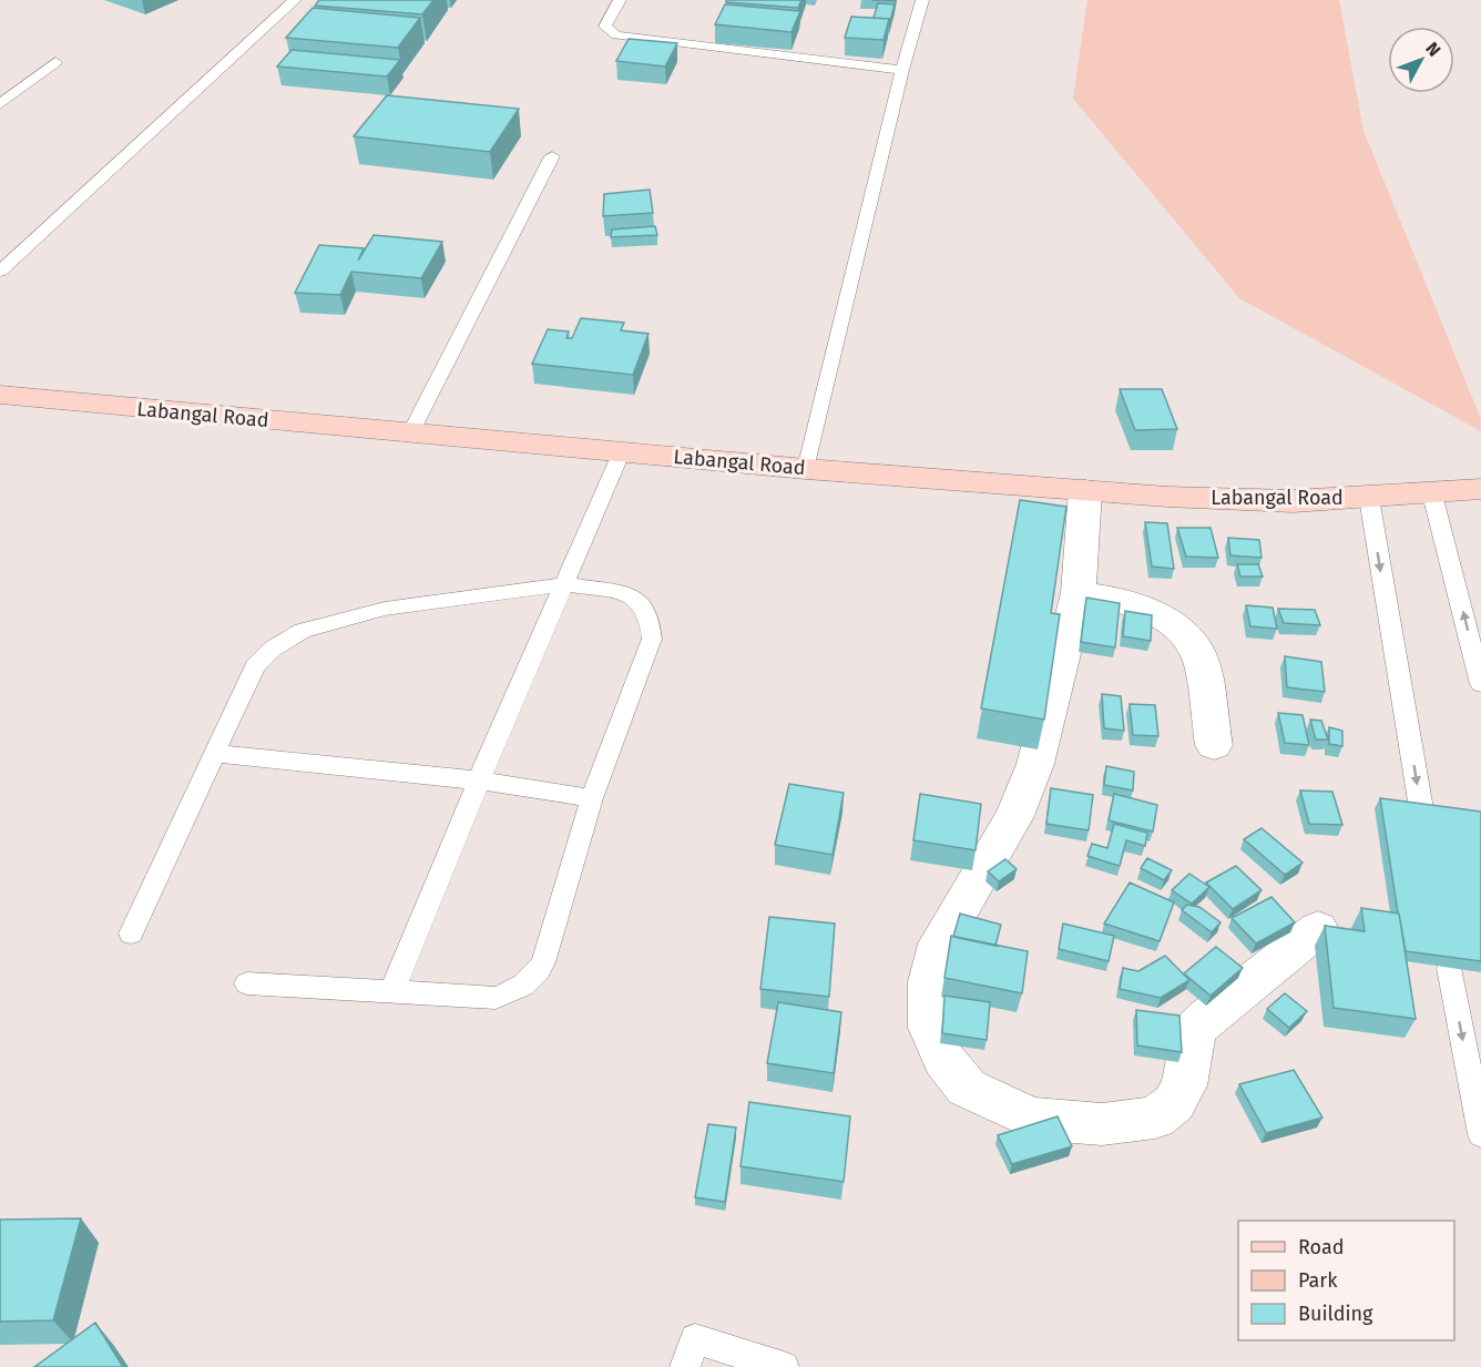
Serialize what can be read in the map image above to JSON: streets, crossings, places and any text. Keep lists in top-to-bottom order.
{
  "streets": {
    "main road": ["Labangal Road"]
  },
  "legend": ["Road", "Park", "Building"],
  "north": "top right"
}
